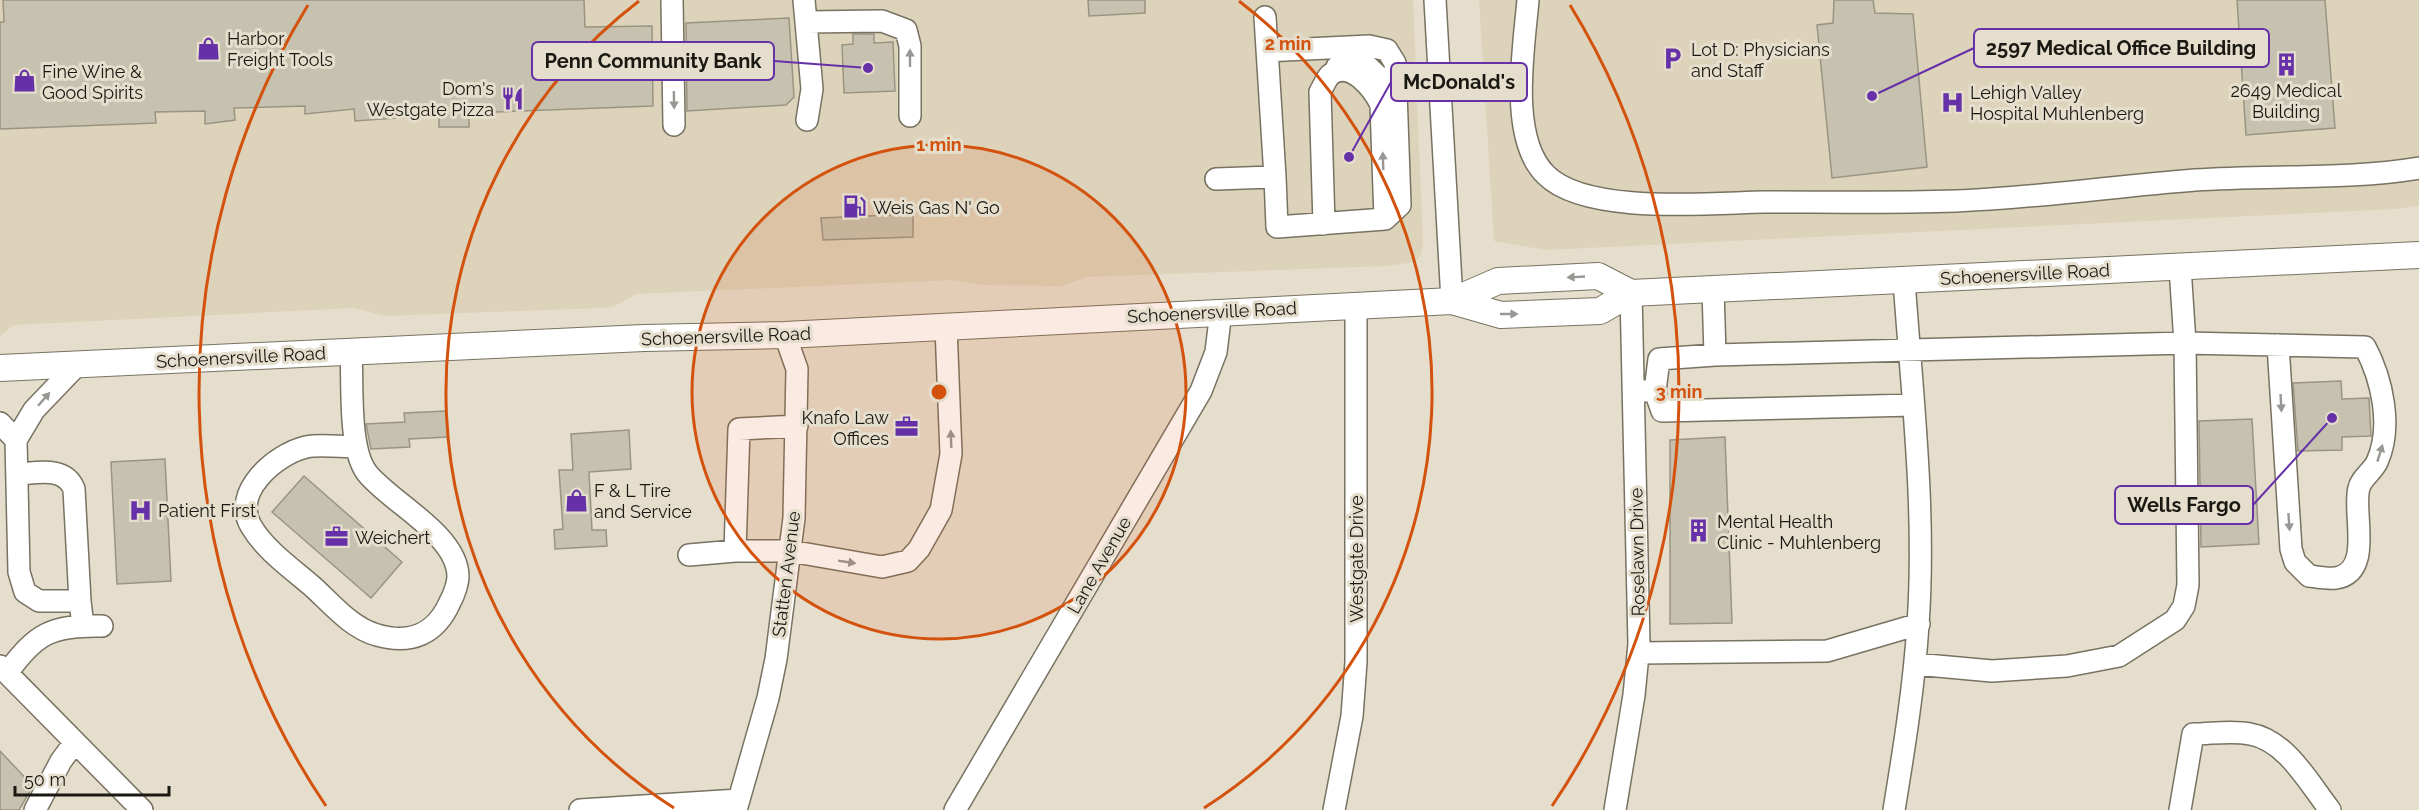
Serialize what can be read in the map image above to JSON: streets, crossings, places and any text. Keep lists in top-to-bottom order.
{
  "streets": {
    "main road": ["Schoenersville Road"],
    "street": [
      "Roselawn Drive",
      "Westgate Drive",
      "Lane Avenue",
      "Statten Avenue"
    ]
  },
  "crossings": [
    ["Schoenersville Road", "Roselawn Drive"],
    ["Schoenersville Road", "Westgate Drive"],
    ["Schoenersville Road", "Lane Avenue"],
    ["Schoenersville Road", "Statten Avenue"]
  ],
  "places": {
    "shop": ["Harbor Freight Tools", "Fine Wine & Good Spirits", "F & L Tire and Service"],
    "parking": ["Lot D: Physicians and Staff"],
    "building": ["2649 Medical Building", "Mental Health Clinic - Muhlenberg"],
    "other": [
      "Penn Community Bank",
      "2597 Medical Office Building",
      "McDonald's",
      "Wells Fargo"
    ],
    "restaurant": ["Dom's Westgate Pizza"],
    "hospital": ["Lehigh Valley Hospital Muhlenberg", "Patient First"],
    "fuel station": ["Weis Gas N' Go"],
    "office": ["Knafo Law Offices", "Weichert"]
  },
  "scale_bar": "50 m",
  "rings": ["2 min", "1 min", "3 min"]
}
